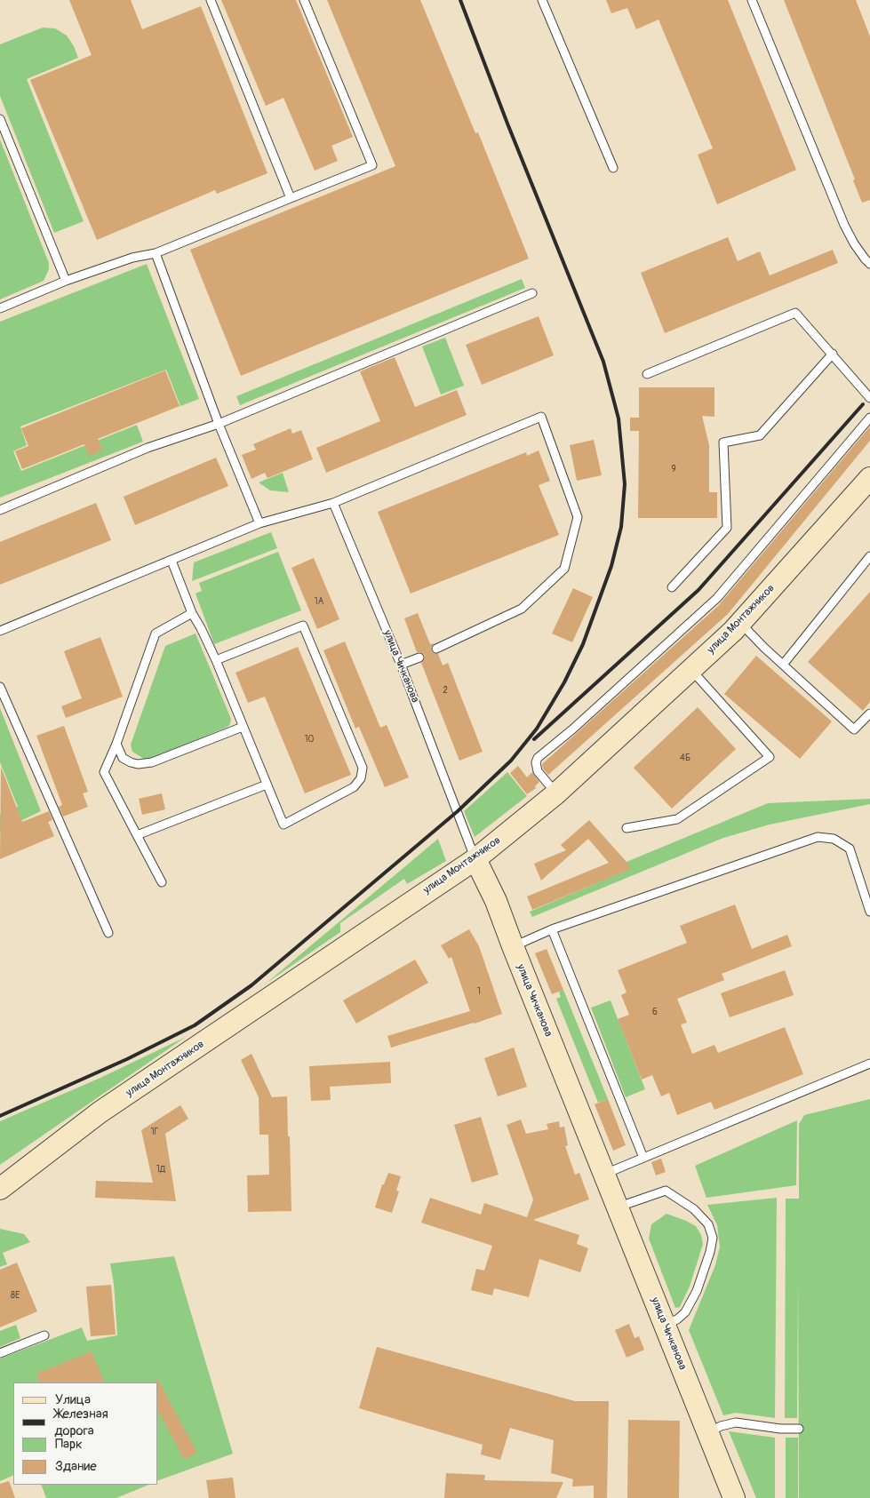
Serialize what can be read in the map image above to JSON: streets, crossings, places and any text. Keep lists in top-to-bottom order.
{
  "streets": {
    "main road": ["улица Монтажников", "улица Чичканова"]
  },
  "crossings": [
    ["улица Монтажников", "улица Чичканова"]
  ],
  "house_numbers": [
    "9",
    "1А",
    "2",
    "10",
    "4Б",
    "1",
    "6",
    "1Г",
    "1Д",
    "8Е"
  ],
  "legend": [
    "Улица",
    "Железная дорога",
    "Парк",
    "Здание"
  ]
}
